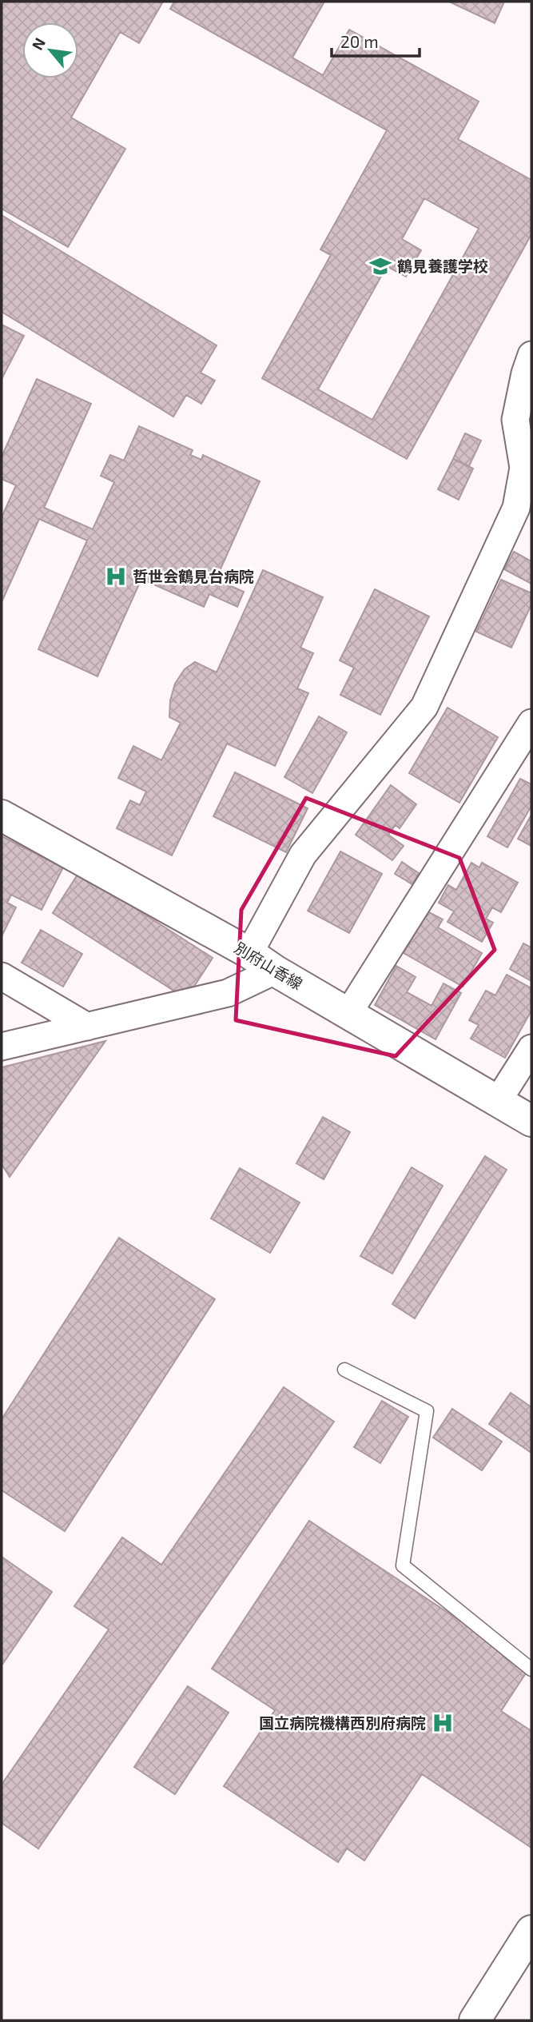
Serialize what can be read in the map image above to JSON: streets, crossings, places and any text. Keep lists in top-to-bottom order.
{
  "streets": {
    "main road": ["別府山香線"]
  },
  "places": {
    "school or university": ["鶴見養護学校"],
    "hospital": ["哲世会鶴見台病院", "国立病院機構西別府病院"]
  },
  "scale_bar": "20 m",
  "north": "top left"
}
